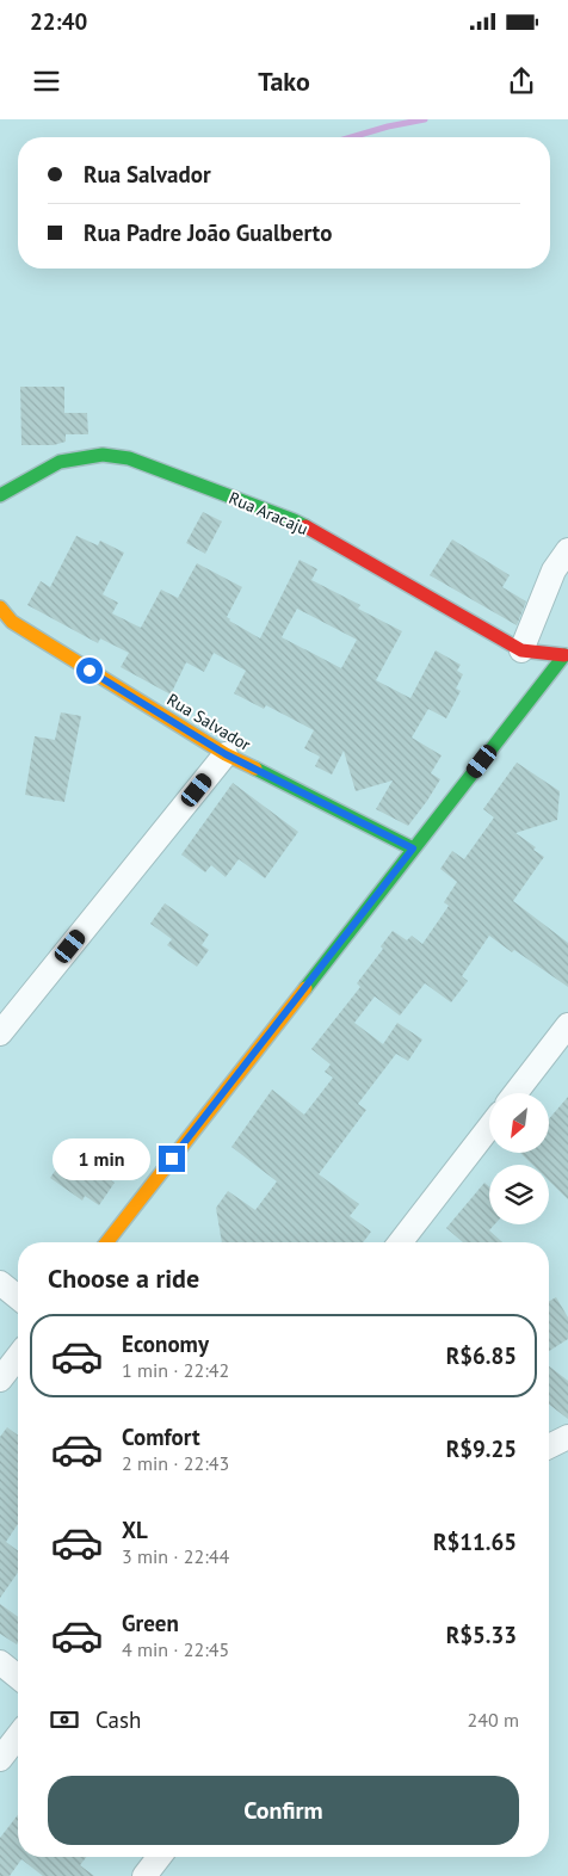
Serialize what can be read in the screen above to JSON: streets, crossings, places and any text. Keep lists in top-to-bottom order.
{
  "streets": {
    "street": ["Rua Aracaju", "Rua Salvador"]
  },
  "north": "bottom left",
  "page": {
    "status": "22:40",
    "header": "Tako",
    "banner": ["Rua Salvador", "Rua Padre João Gualberto"],
    "bubble": "1 min",
    "heading": "Choose a ride",
    "list": [
      {
        "name": "Economy",
        "note": "1 min · 22:42",
        "value": "R$6.85"
      },
      {
        "name": "Comfort",
        "note": "2 min · 22:43",
        "value": "R$9.25"
      },
      {
        "name": "XL",
        "note": "3 min · 22:44",
        "value": "R$11.65"
      },
      {
        "name": "Green",
        "note": "4 min · 22:45",
        "value": "R$5.33"
      }
    ],
    "pay": ["Cash", "240 m"],
    "buttons": "Confirm"
  }
}
